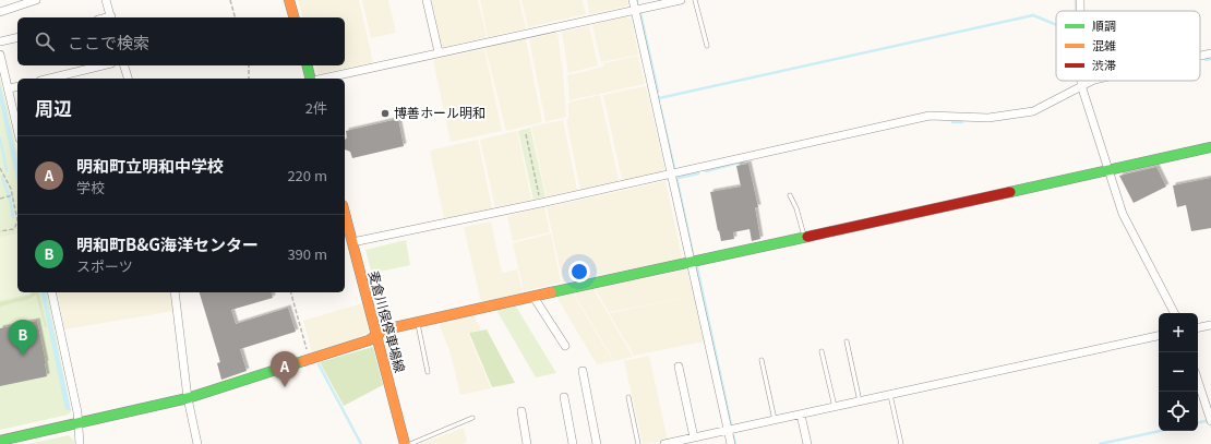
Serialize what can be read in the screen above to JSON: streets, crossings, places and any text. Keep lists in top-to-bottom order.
{
  "streets": {
    "street": ["麦倉川俣停車場線"]
  },
  "places": ["博善ホール明和"],
  "legend": ["順調", "混雑", "渋滞"],
  "page": {
    "search": "ここで検索",
    "heading": ["周辺", "2件"],
    "list": [
      {
        "mark": "A",
        "name": "明和町立明和中学校",
        "note": "学校",
        "value": "220 m"
      },
      {
        "mark": "B",
        "name": "明和町B&G海洋センター",
        "note": "スポーツ",
        "value": "390 m"
      }
    ],
    "map_buttons": ["+", "−"],
    "pins": ["B", "A"]
  }
}
